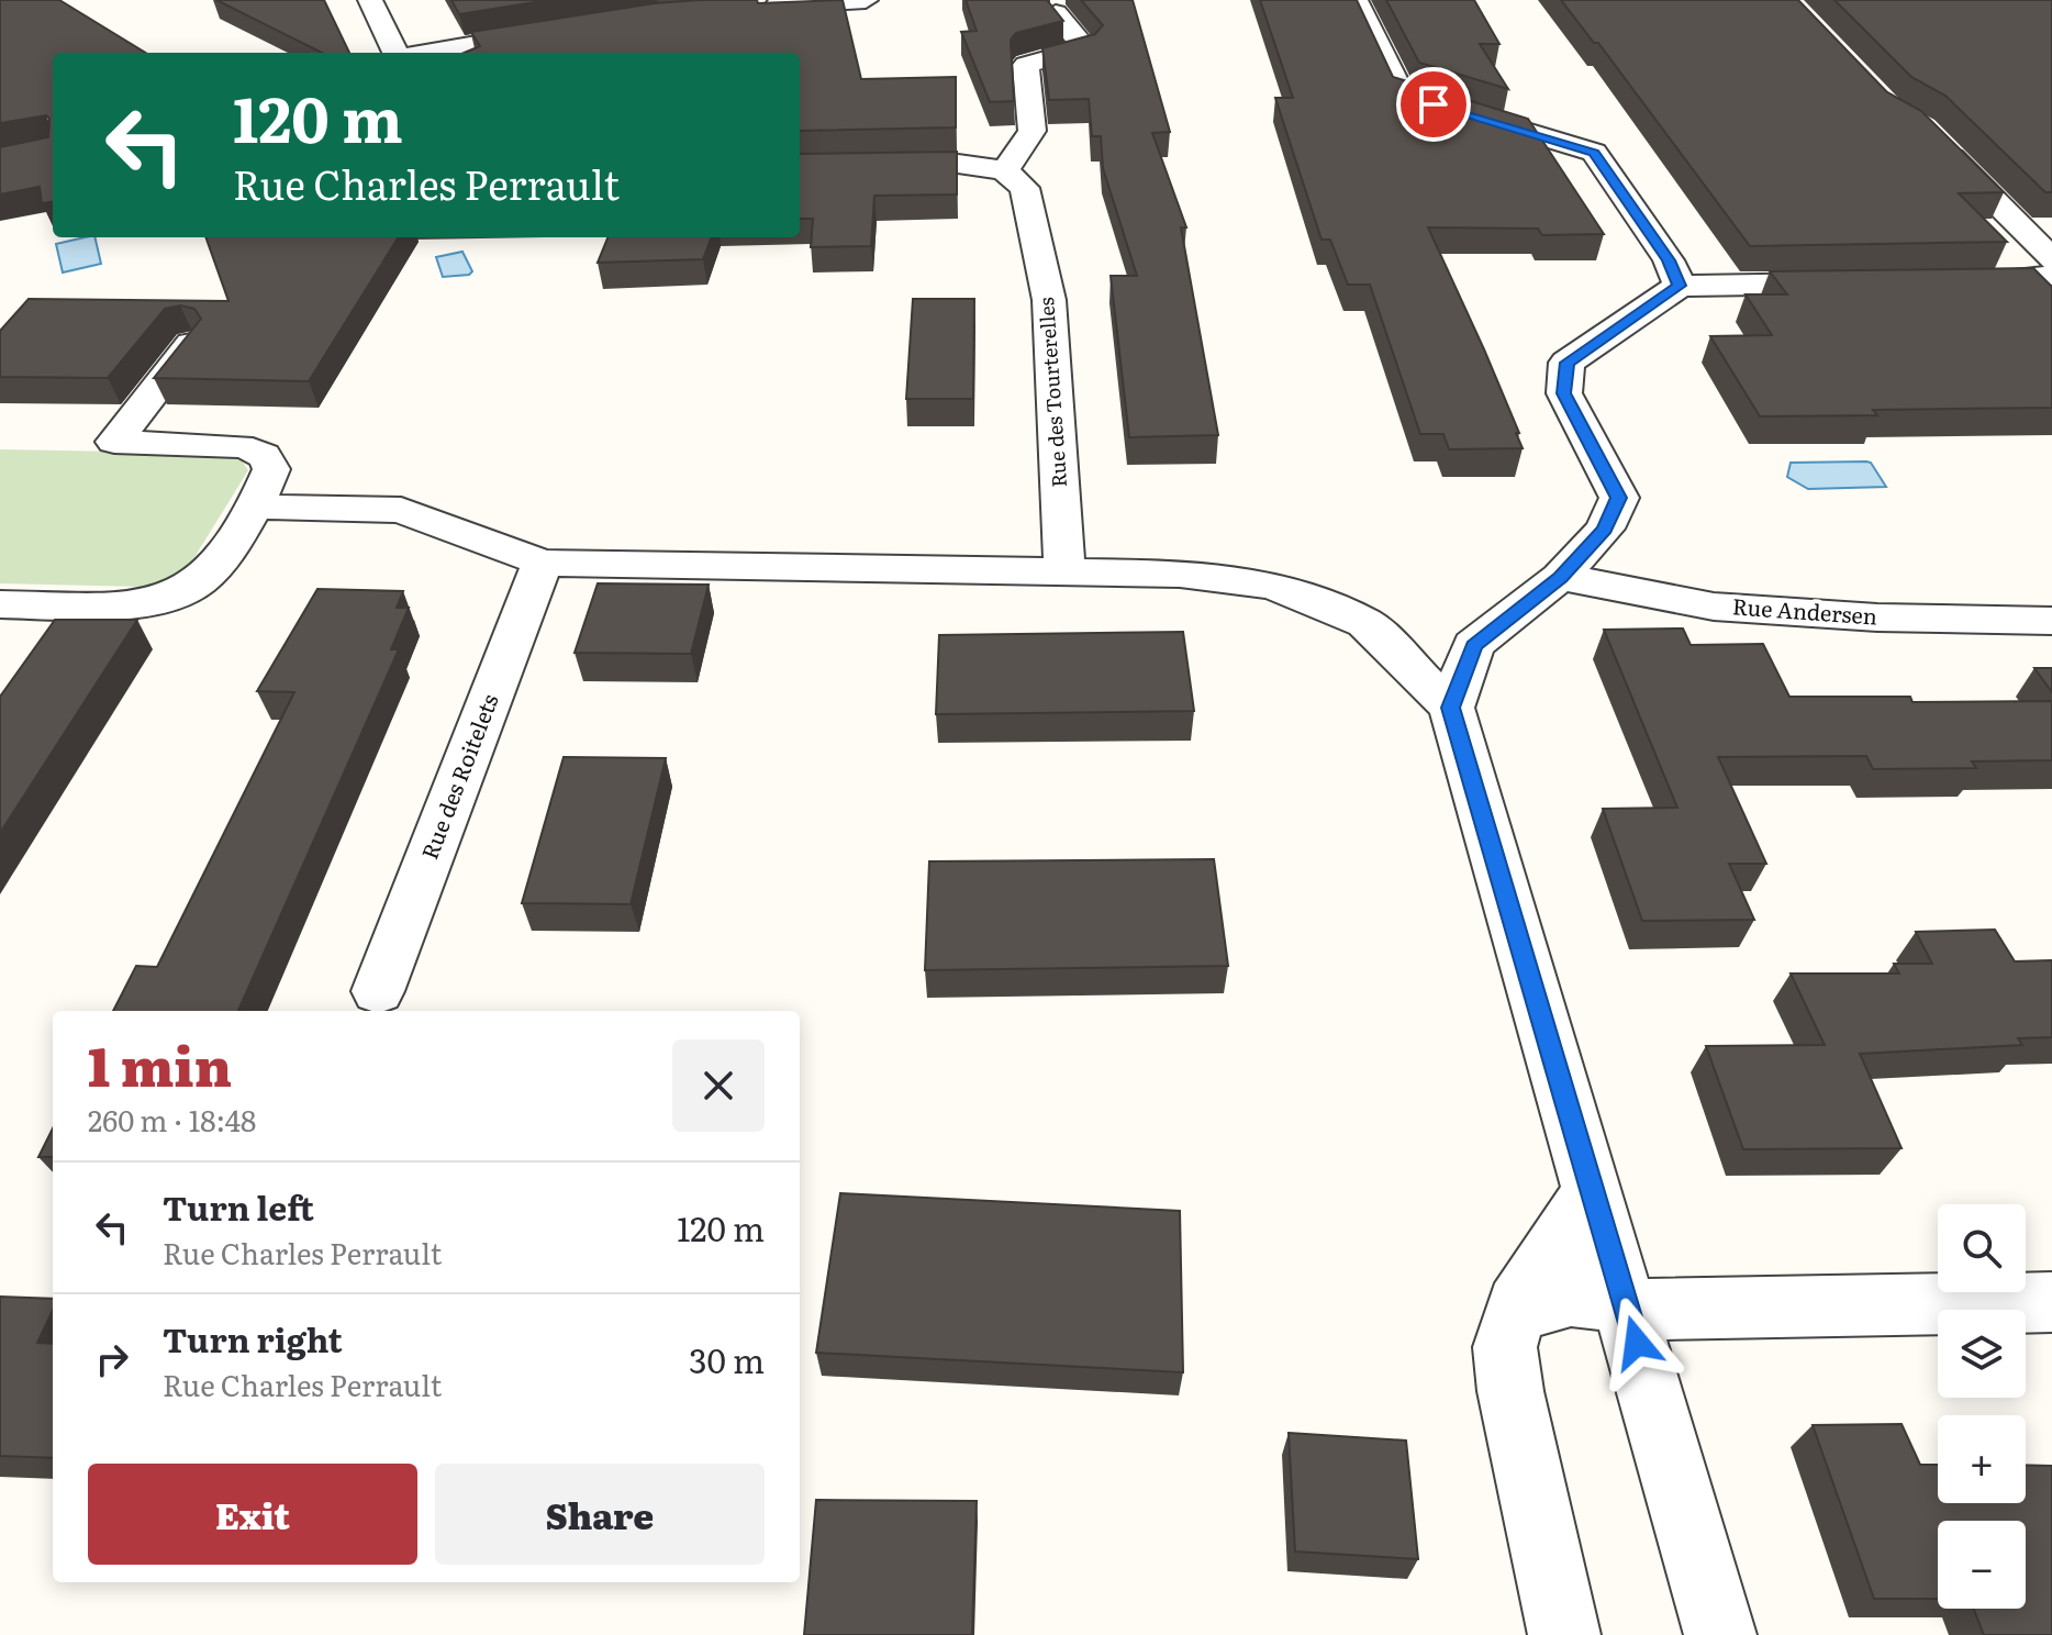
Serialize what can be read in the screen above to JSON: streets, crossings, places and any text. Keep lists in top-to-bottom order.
{
  "streets": {
    "street": ["Rue des Tourterelles", "Rue Andersen", "Rue des Roitelets"]
  },
  "page": {
    "turn": ["120 m", "Rue Charles Perrault"],
    "heading": ["1 min", "260 m · 18:48"],
    "list": [
      {
        "name": "Turn left",
        "note": "Rue Charles Perrault",
        "value": "120 m"
      },
      {
        "name": "Turn right",
        "note": "Rue Charles Perrault",
        "value": "30 m"
      }
    ],
    "map_buttons": ["+", "−"],
    "buttons": ["Exit", "Share"]
  }
}
